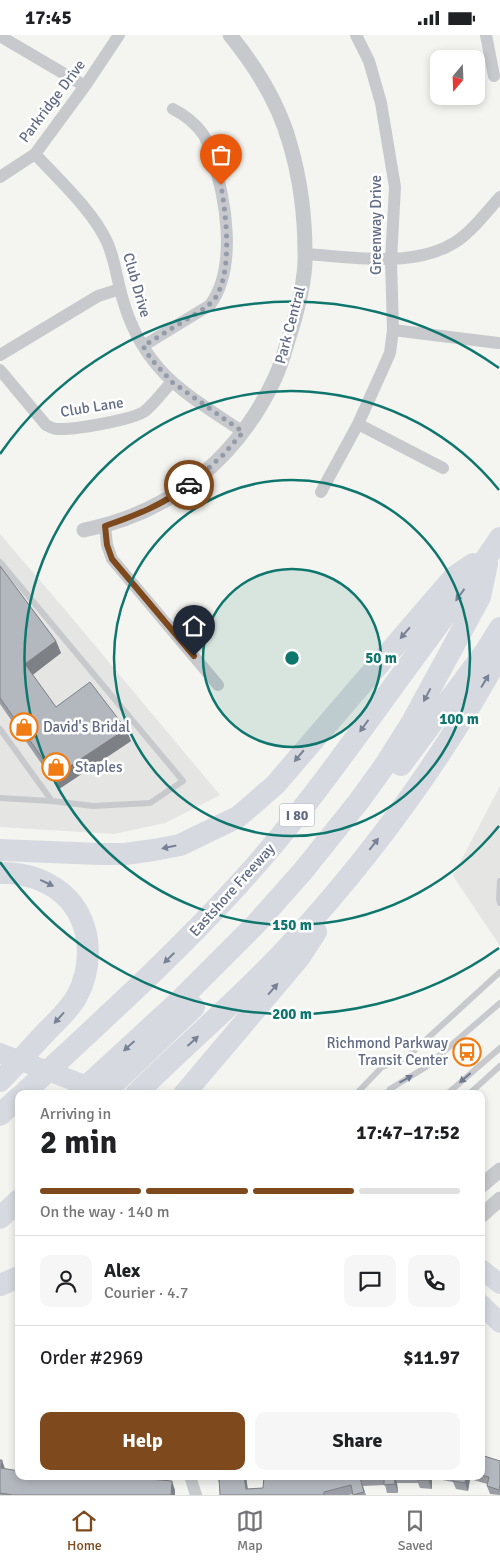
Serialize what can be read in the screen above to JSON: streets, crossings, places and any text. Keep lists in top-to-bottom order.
{
  "streets": {
    "highway": ["I 80", "Eastshore Freeway"],
    "street": [
      "Parkridge Drive",
      "Greenway Drive",
      "Club Drive",
      "Park Central",
      "Club Lane"
    ]
  },
  "crossings": [
    ["Parkridge Drive", "Club Drive"],
    ["Club Drive", "Park Central"],
    ["Club Drive", "Club Lane"]
  ],
  "places": {
    "shop": ["David's Bridal", "Staples"],
    "bus stop": ["Richmond Parkway Transit Center"]
  },
  "north": "bottom",
  "page": {
    "status": "17:45",
    "heading": ["2 min", "Arriving in", "17:47–17:52"],
    "panel": [
      "Alex",
      "Courier · 4.7",
      "Order #2969",
      "$11.97"
    ],
    "bar": "On the way · 140 m",
    "buttons": ["Help", "Share"],
    "tabs": ["Home", "Map", "Saved"]
  },
  "rings": [
    "50 m",
    "100 m",
    "150 m",
    "200 m"
  ]
}
